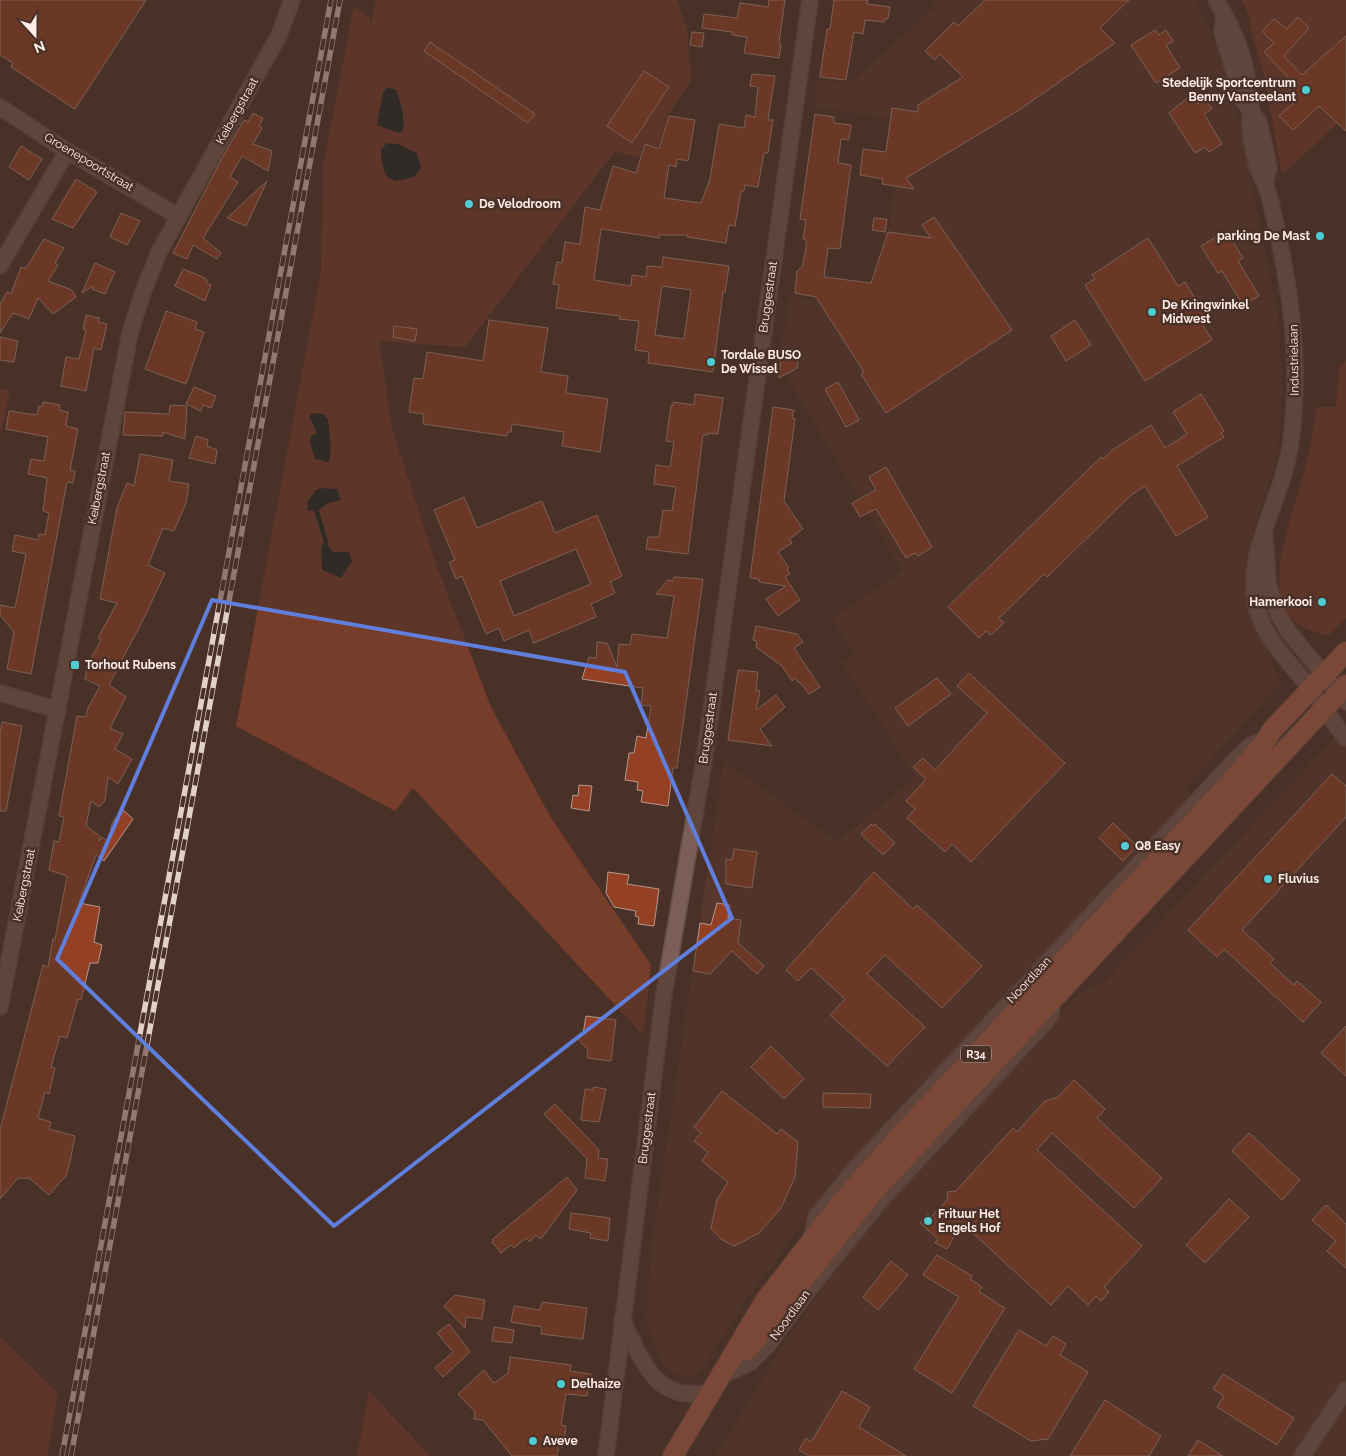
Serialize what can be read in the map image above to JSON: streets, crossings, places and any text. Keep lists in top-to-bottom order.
{
  "streets": {
    "main road": ["Noordlaan", "R34"],
    "street": [
      "Keibergstraat",
      "Groenepoortstraat",
      "Bruggestraat",
      "Industrielaan"
    ]
  },
  "crossings": [
    ["Keibergstraat", "Groenepoortstraat"],
    ["Industrielaan", "Noordlaan"]
  ],
  "places": {
    "other": [
      "Stedelijk Sportcentrum Benny Vansteelant",
      "De Velodroom",
      "parking De Mast",
      "De Kringwinkel Midwest",
      "Tordale BUSO De Wissel",
      "Hamerkooi",
      "Q8 Easy",
      "Fluvius",
      "Frituur Het Engels Hof",
      "Delhaize",
      "Aveve"
    ],
    "transit": ["Torhout Rubens"]
  },
  "north": "bottom"
}
